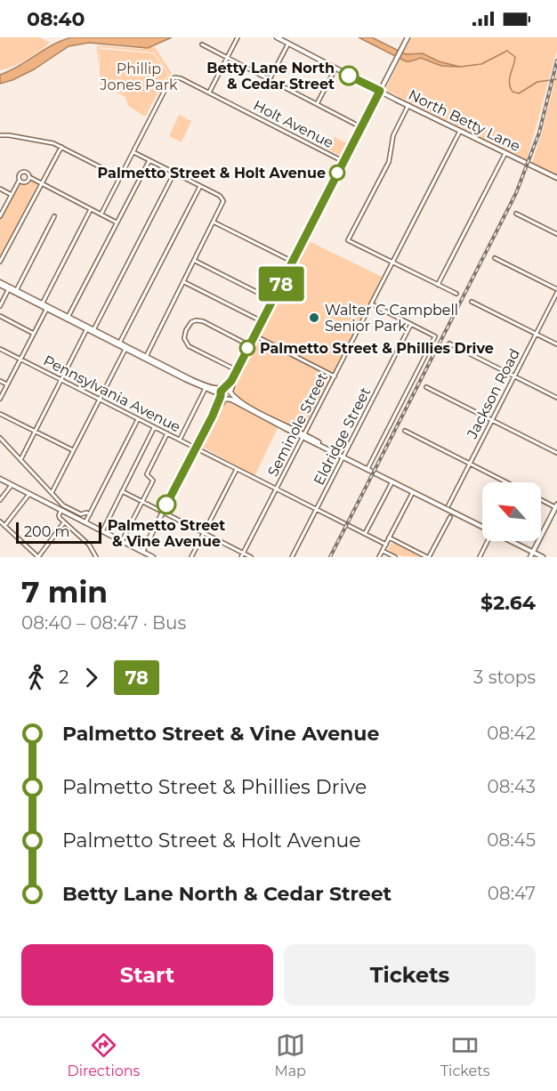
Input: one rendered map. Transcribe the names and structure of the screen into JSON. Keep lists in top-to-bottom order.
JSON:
{
  "streets": {
    "street": [
      "North Betty Lane",
      "Holt Avenue",
      "Pennsylvania Avenue",
      "Jackson Road",
      "Seminole Street",
      "Eldridge Street"
    ]
  },
  "crossings": [
    ["North Betty Lane", "Seminole Street"],
    ["Pennsylvania Avenue", "Seminole Street"],
    ["Pennsylvania Avenue", "Eldridge Street"]
  ],
  "parks": ["Phillip Jones Park"],
  "places": [
    "Betty Lane North & Cedar Street",
    "Palmetto Street & Holt Avenue",
    "Walter C Campbell Senior Park",
    "Palmetto Street & Phillies Drive",
    "Palmetto Street & Vine Avenue"
  ],
  "lines": ["bus line 78"],
  "scale_bar": "200 m",
  "north": "top left",
  "page": {
    "status": "08:40",
    "on_map": "78",
    "scale": "200 m",
    "heading": ["7 min", "08:40 – 08:47 · Bus", "$2.64"],
    "legs": ["2", "78", "3 stops"],
    "list": [
      {
        "name": "Palmetto Street & Vine Avenue",
        "value": "08:42"
      },
      {
        "name": "Palmetto Street & Phillies Drive",
        "value": "08:43"
      },
      {
        "name": "Palmetto Street & Holt Avenue",
        "value": "08:45"
      },
      {
        "name": "Betty Lane North & Cedar Street",
        "value": "08:47"
      }
    ],
    "buttons": ["Start", "Tickets"],
    "tabs": ["Directions", "Map", "Tickets"]
  }
}
